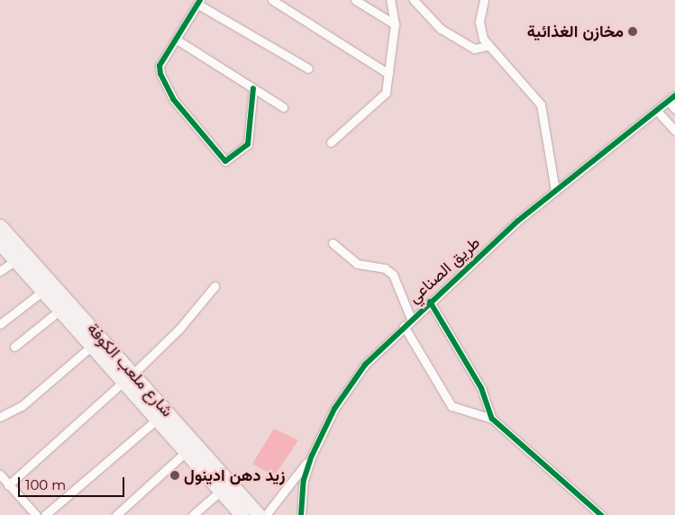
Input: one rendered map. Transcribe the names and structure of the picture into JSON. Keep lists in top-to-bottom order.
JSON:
{
  "streets": {
    "main road": ["شارع ملعب الكوفة"],
    "street": ["طريق الصناعي"]
  },
  "places": ["مخازن الغذائية", "زيد دهن ادينول"],
  "scale_bar": "100 m"
}
